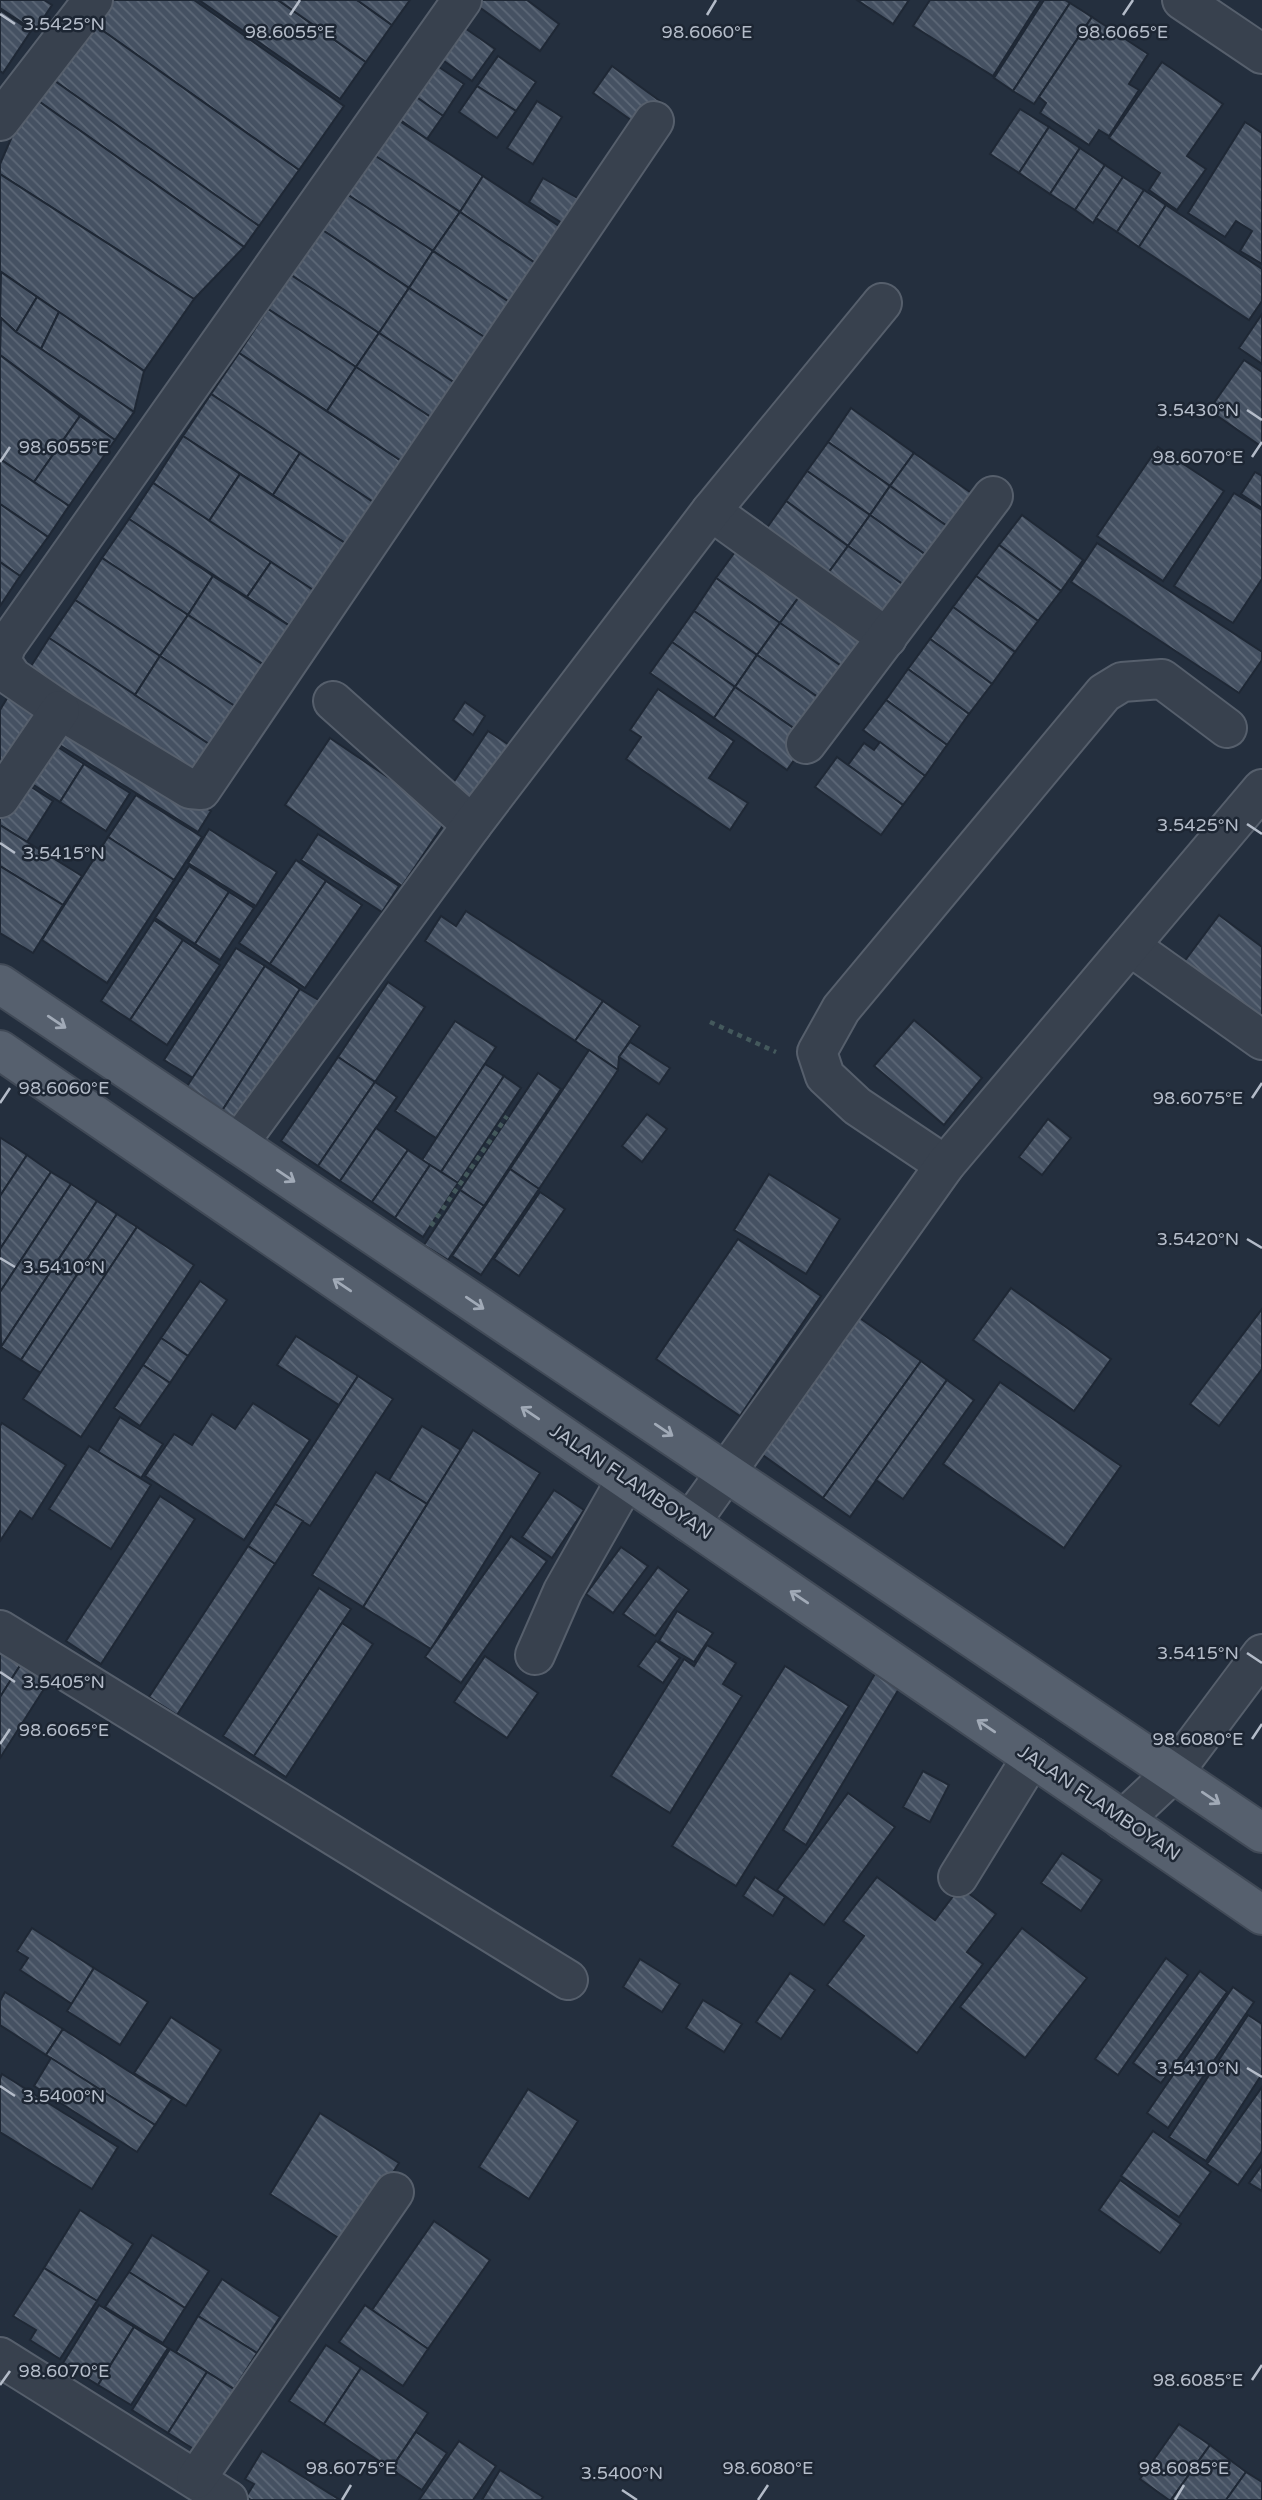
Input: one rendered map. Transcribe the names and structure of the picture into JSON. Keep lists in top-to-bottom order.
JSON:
{
  "streets": {
    "main road": ["JALAN FLAMBOYAN"]
  },
  "coordinates": [
    "3.5425°N",
    "98.6060°E",
    "98.6055°E",
    "98.6065°E",
    "3.5430°N",
    "98.6070°E",
    "3.5415°N",
    "98.6075°E",
    "3.5420°N",
    "3.5410°N",
    "3.5405°N",
    "98.6080°E",
    "3.5400°N",
    "98.6085°E"
  ]
}
